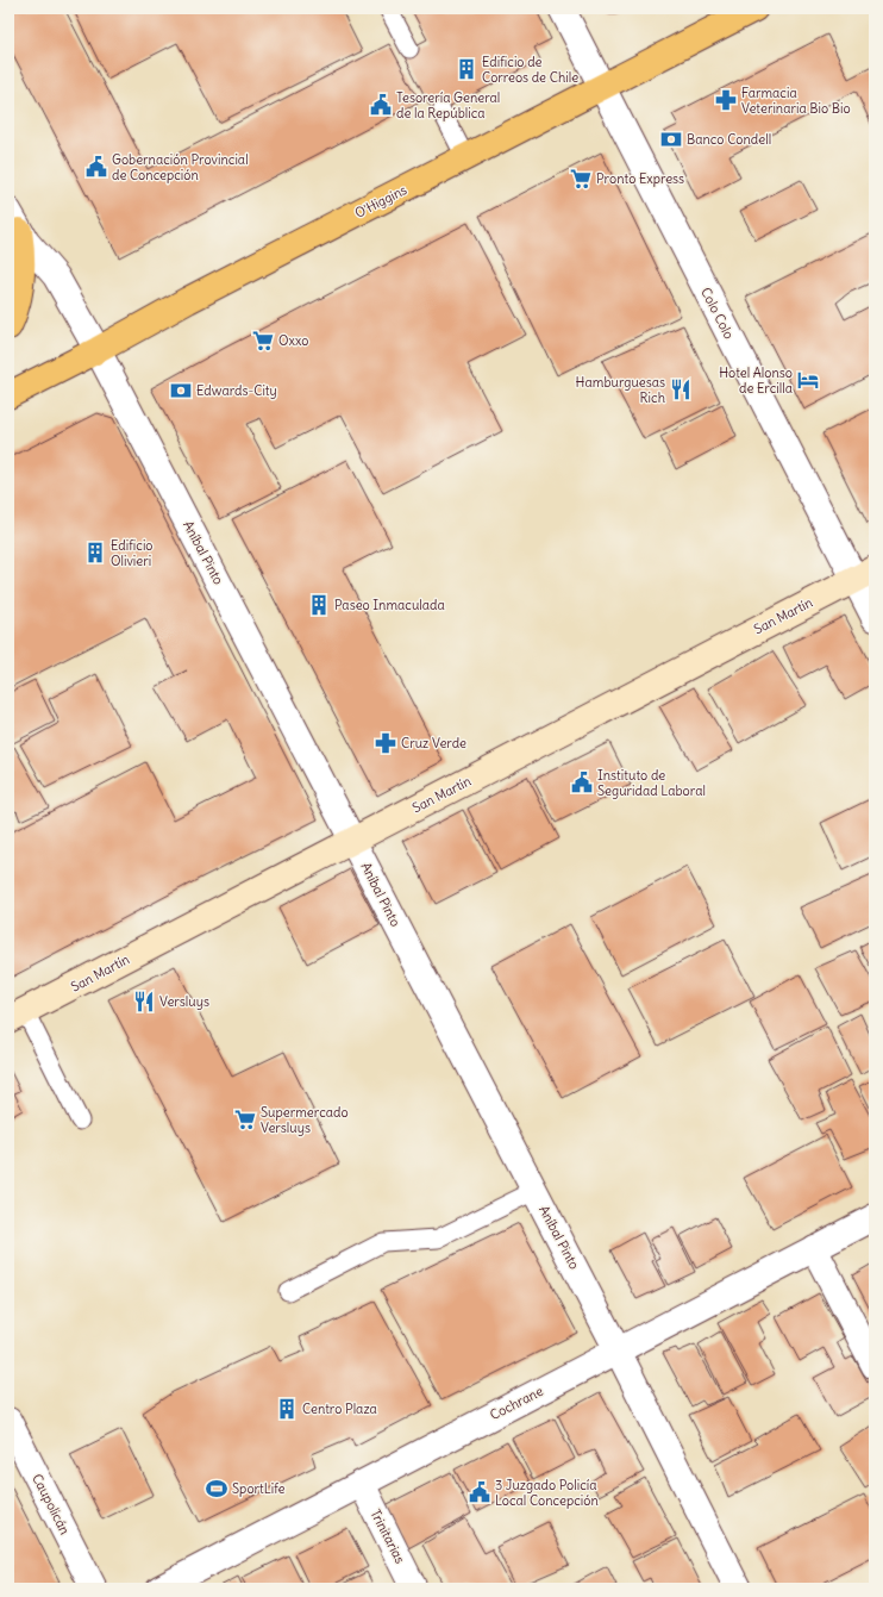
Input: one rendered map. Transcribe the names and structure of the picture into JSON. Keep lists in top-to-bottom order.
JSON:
{
  "streets": {
    "main road": ["O'Higgins", "San Martín"],
    "street": [
      "Colo Colo",
      "Aníbal Pinto",
      "Cochrane",
      "Caupolicán",
      "Trinitarias"
    ]
  },
  "crossings": [
    ["O'Higgins", "Colo Colo"],
    ["O'Higgins", "Aníbal Pinto"],
    ["Colo Colo", "San Martín"],
    ["Aníbal Pinto", "San Martín"],
    ["Aníbal Pinto", "Cochrane"],
    ["Cochrane", "Trinitarias"]
  ],
  "places": {
    "building": [
      "Edificio de Correos de Chile",
      "Edificio Olivieri",
      "Paseo Inmaculada",
      "Centro Plaza"
    ],
    "pharmacy": ["Farmacia Veterinaria Bio Bio", "Cruz Verde"],
    "public building": [
      "Tesorería General de la República",
      "Gobernación Provincial de Concepción",
      "Instituto de Seguridad Laboral",
      "3 Juzgado Policía Local Concepción"
    ],
    "bank": ["Banco Condell", "Edwards-City"],
    "supermarket": ["Pronto Express", "Oxxo", "Supermercado Versluys"],
    "hotel": ["Hotel Alonso de Ercilla"],
    "restaurant": ["Hamburguesas Rich", "Versluys"],
    "sports": ["SportLife"]
  }
}
